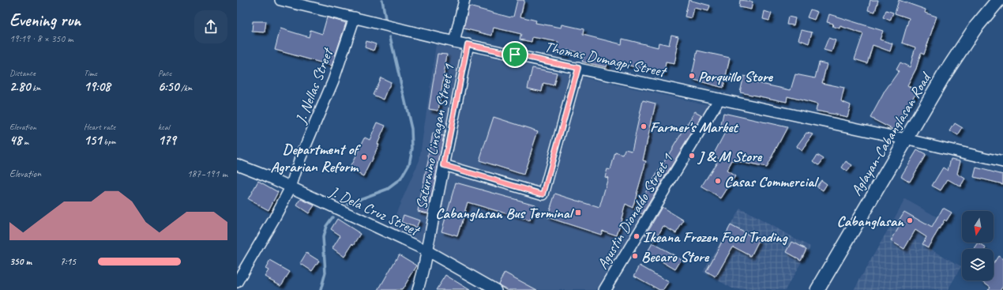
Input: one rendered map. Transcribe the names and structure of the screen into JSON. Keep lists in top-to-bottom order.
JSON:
{
  "streets": {
    "main road": ["Aglayan-Cabanglasan Road"],
    "street": [
      "Thomas Dumagpi Street",
      "J. Nellas Street",
      "Saturnino Linsagan Street 1",
      "J. Dela Cruz Street",
      "Agustin Dionaldo Street 1"
    ]
  },
  "crossings": [
    ["Thomas Dumagpi Street", "J. Nellas Street"],
    ["Thomas Dumagpi Street", "Aglayan-Cabanglasan Road"],
    ["Thomas Dumagpi Street", "Saturnino Linsagan Street 1"],
    ["Thomas Dumagpi Street", "Agustin Dionaldo Street 1"],
    ["J. Nellas Street", "J. Dela Cruz Street"],
    ["Saturnino Linsagan Street 1", "J. Dela Cruz Street"]
  ],
  "places": {
    "other": [
      "Porquillo Store",
      "Farmer's Market",
      "J & M Store",
      "Department of Agrarian Reform",
      "Casas Commercial",
      "Cabanglasan",
      "Ikeana Frozen Food Trading",
      "Becaro Store"
    ],
    "transit": ["Cabanglasan Bus Terminal"]
  },
  "north": "bottom",
  "page": {
    "heading": ["Evening run", "19:19 · 8 × 350 m"],
    "stats": [
      ["Distance", "2.80 km"],
      ["Time", "19:08"],
      ["Pace", "6:50 /km"],
      ["Elevation", "48 m"],
      ["Heart rate", "151 bpm"],
      ["kcal", "179"]
    ],
    "chart": ["Elevation", "187–191 m"],
    "list": [
      {
        "name": "350 m",
        "note": "7:15"
      }
    ]
  }
}
